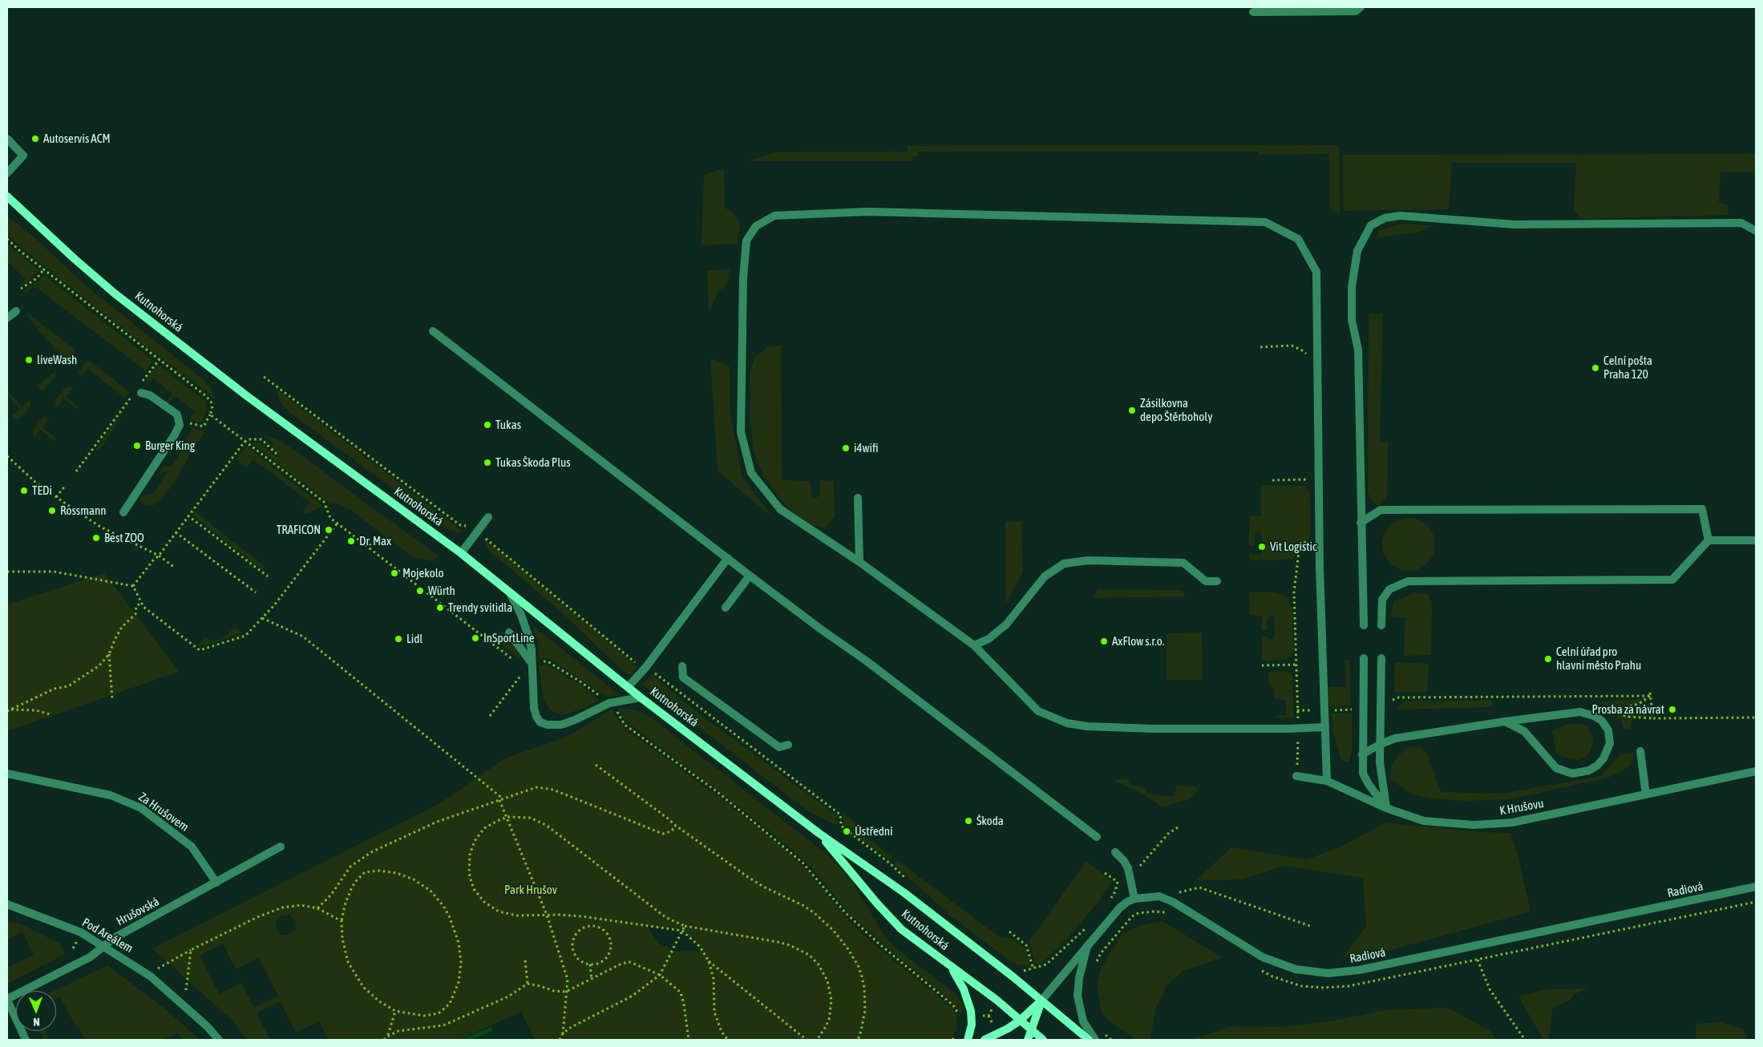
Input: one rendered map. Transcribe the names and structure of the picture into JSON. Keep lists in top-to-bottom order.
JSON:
{
  "streets": {
    "main road": ["Kutnohorská"],
    "street": [
      "K Hrušovu",
      "Za Hrušovem",
      "Radiová",
      "Hrušovská",
      "Pod Areálem"
    ]
  },
  "crossings": [
    ["Za Hrušovem", "Hrušovská"],
    ["Hrušovská", "Pod Areálem"]
  ],
  "parks": ["Park Hrušov"],
  "places": [
    "Autoservis ACM",
    "liveWash",
    "Celní pošta Praha 120",
    "Zásilkovna depo Štěrboholy",
    "Tukas",
    "Burger King",
    "i4wifi",
    "Tukas Škoda Plus",
    "TEDi",
    "Rossmann",
    "TRAFICON",
    "Best ZOO",
    "Dr. Max",
    "Vit Logistic",
    "Mojekolo",
    "Würth",
    "Trendy svítidla",
    "InSportLine",
    "Lidl",
    "AxFlow s.r.o.",
    "Celní úřad pro hlavní město Prahu",
    "Prosba za návrat",
    "Škoda",
    "Ústřední"
  ],
  "north": "bottom"
}
